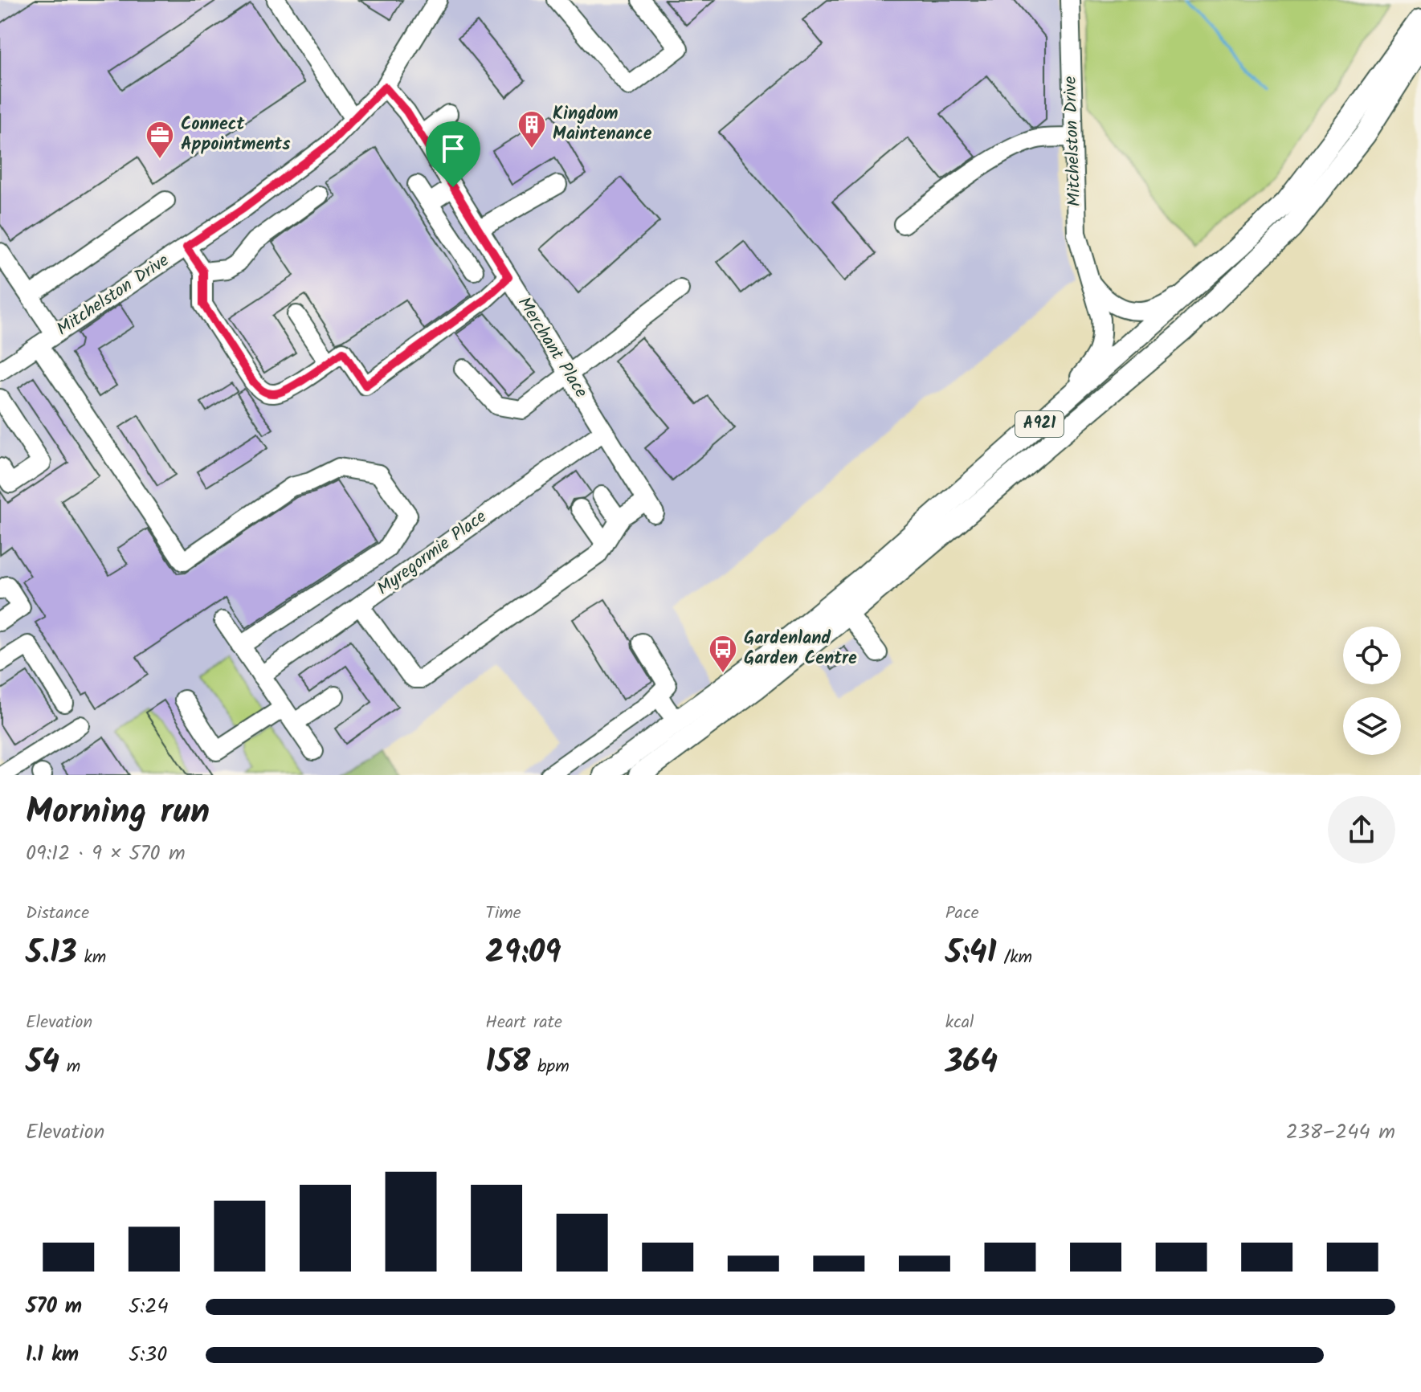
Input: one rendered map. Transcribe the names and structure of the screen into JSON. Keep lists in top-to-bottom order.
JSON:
{
  "streets": {
    "main road": ["A921"],
    "street": ["Mitchelston Drive", "Merchant Place", "Myregormie Place"]
  },
  "crossings": [
    ["Mitchelston Drive", "Merchant Place"],
    ["Mitchelston Drive", "A921"],
    ["Merchant Place", "Myregormie Place"]
  ],
  "places": {
    "building": ["Kingdom Maintenance"],
    "office": ["Connect Appointments"],
    "bus stop": ["Gardenland Garden Centre"]
  },
  "page": {
    "heading": ["Morning run", "09:12 · 9 × 570 m"],
    "stats": [
      ["Distance", "5.13 km"],
      ["Time", "29:09"],
      ["Pace", "5:41 /km"],
      ["Elevation", "54 m"],
      ["Heart rate", "158 bpm"],
      ["kcal", "364"]
    ],
    "chart": ["Elevation", "238–244 m"],
    "list": [
      {
        "name": "570 m",
        "note": "5:24"
      },
      {
        "name": "1.1 km",
        "note": "5:30"
      }
    ]
  }
}
